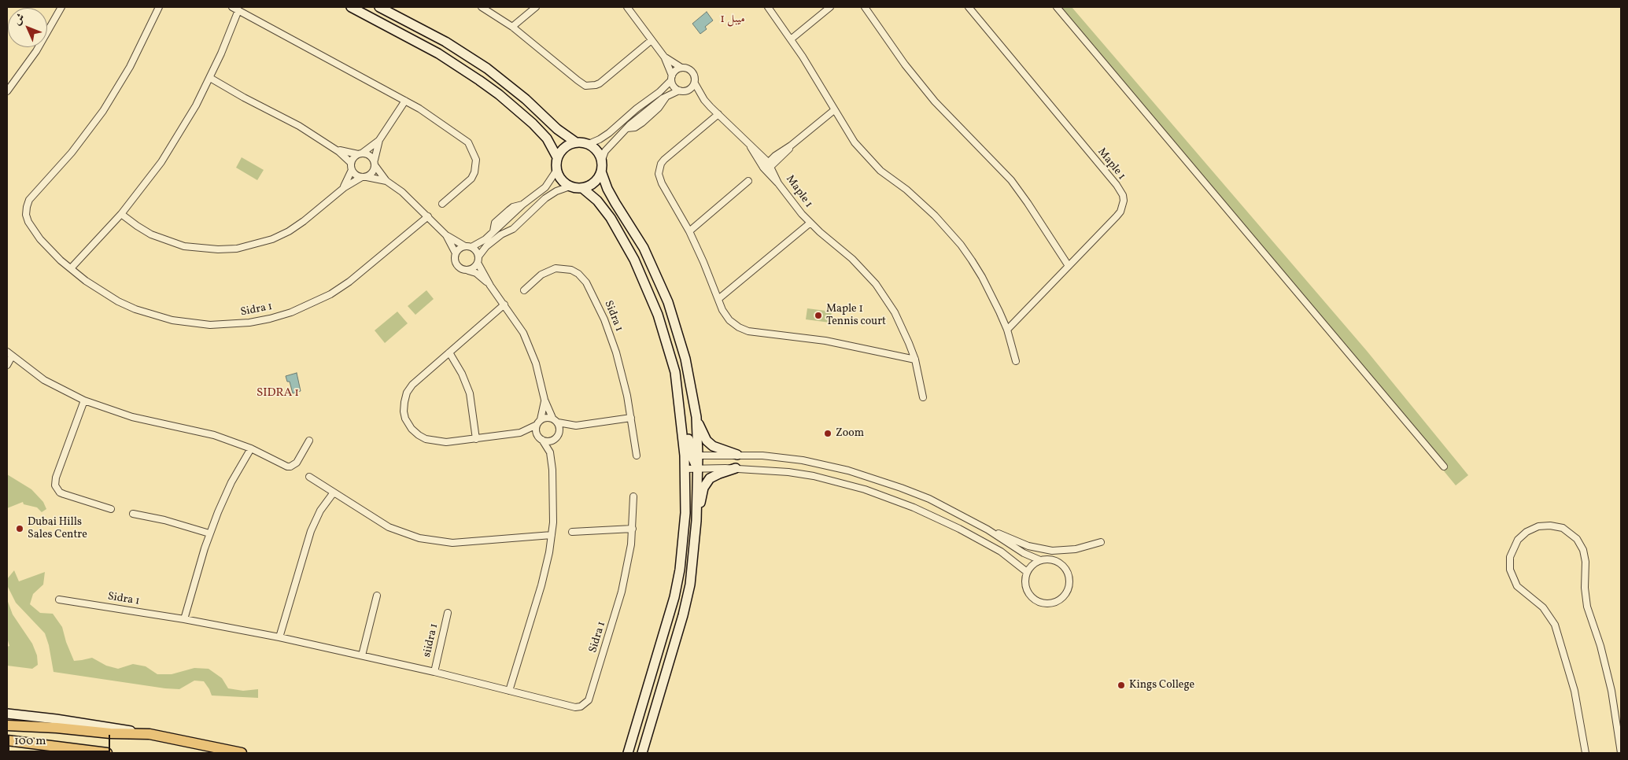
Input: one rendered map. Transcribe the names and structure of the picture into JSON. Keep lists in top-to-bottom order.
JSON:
{
  "streets": {
    "street": ["Maple 1", "Sidra 1", "siidra 1"]
  },
  "crossings": [
    ["Sidra 1", "siidra 1"]
  ],
  "districts": ["ميبل 1", "SIDRA 1"],
  "places": [
    "Maple 1 Tennis court",
    "Zoom",
    "Dubai Hills Sales Centre",
    "Kings College"
  ],
  "scale_bar": "100 m",
  "north": "top left"
}
